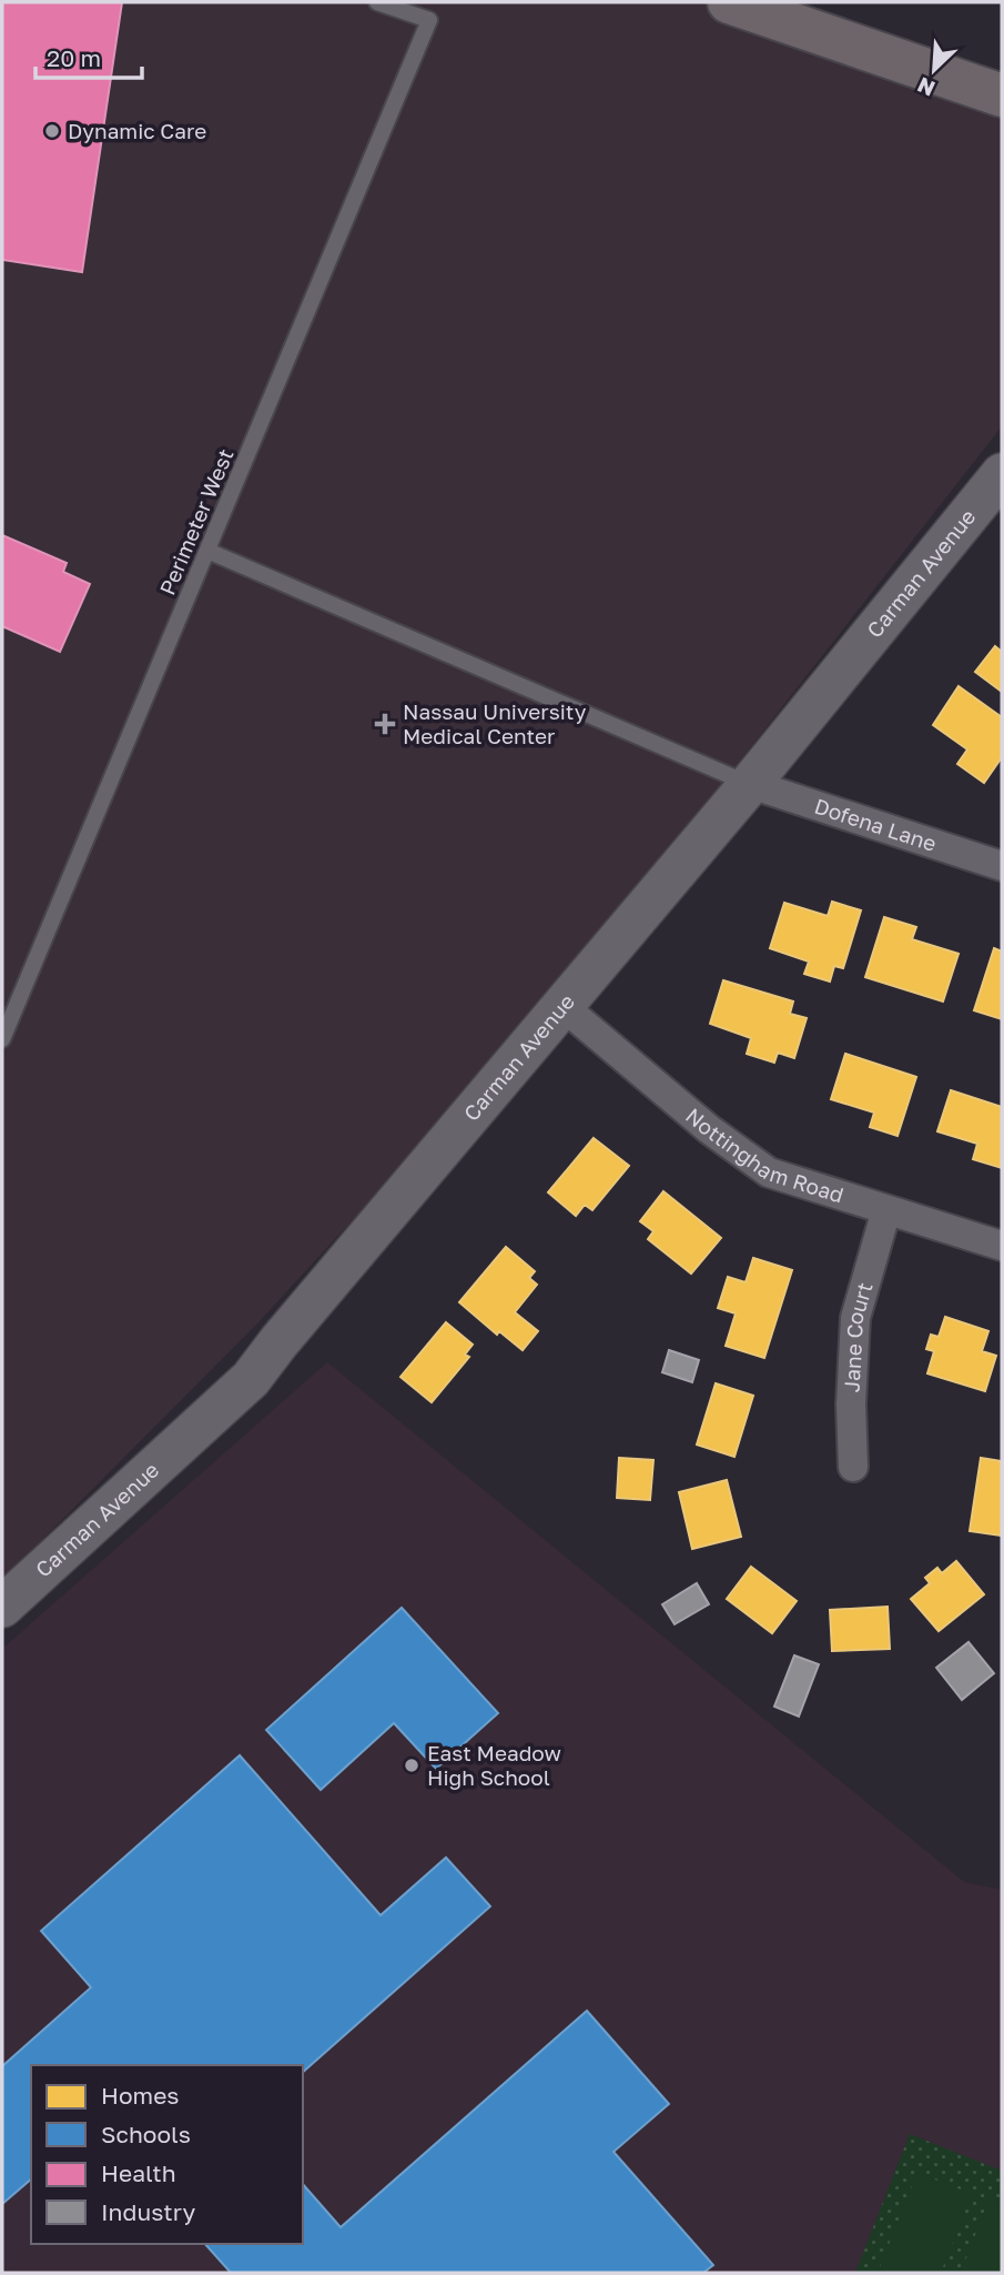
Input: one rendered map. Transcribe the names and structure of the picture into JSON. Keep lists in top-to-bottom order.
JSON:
{
  "streets": {
    "main road": ["Carman Avenue"],
    "street": ["Dofena Lane", "Nottingham Road", "Jane Court"],
    "lane": ["Perimeter West"]
  },
  "crossings": [
    ["Carman Avenue", "Dofena Lane"],
    ["Carman Avenue", "Nottingham Road"],
    ["Nottingham Road", "Jane Court"]
  ],
  "places": {
    "other": ["Dynamic Care", "East Meadow High School"],
    "health": ["Nassau University Medical Center"]
  },
  "legend": [
    "Homes",
    "Schools",
    "Health",
    "Industry"
  ],
  "scale_bar": "20 m",
  "north": "bottom left"
}
